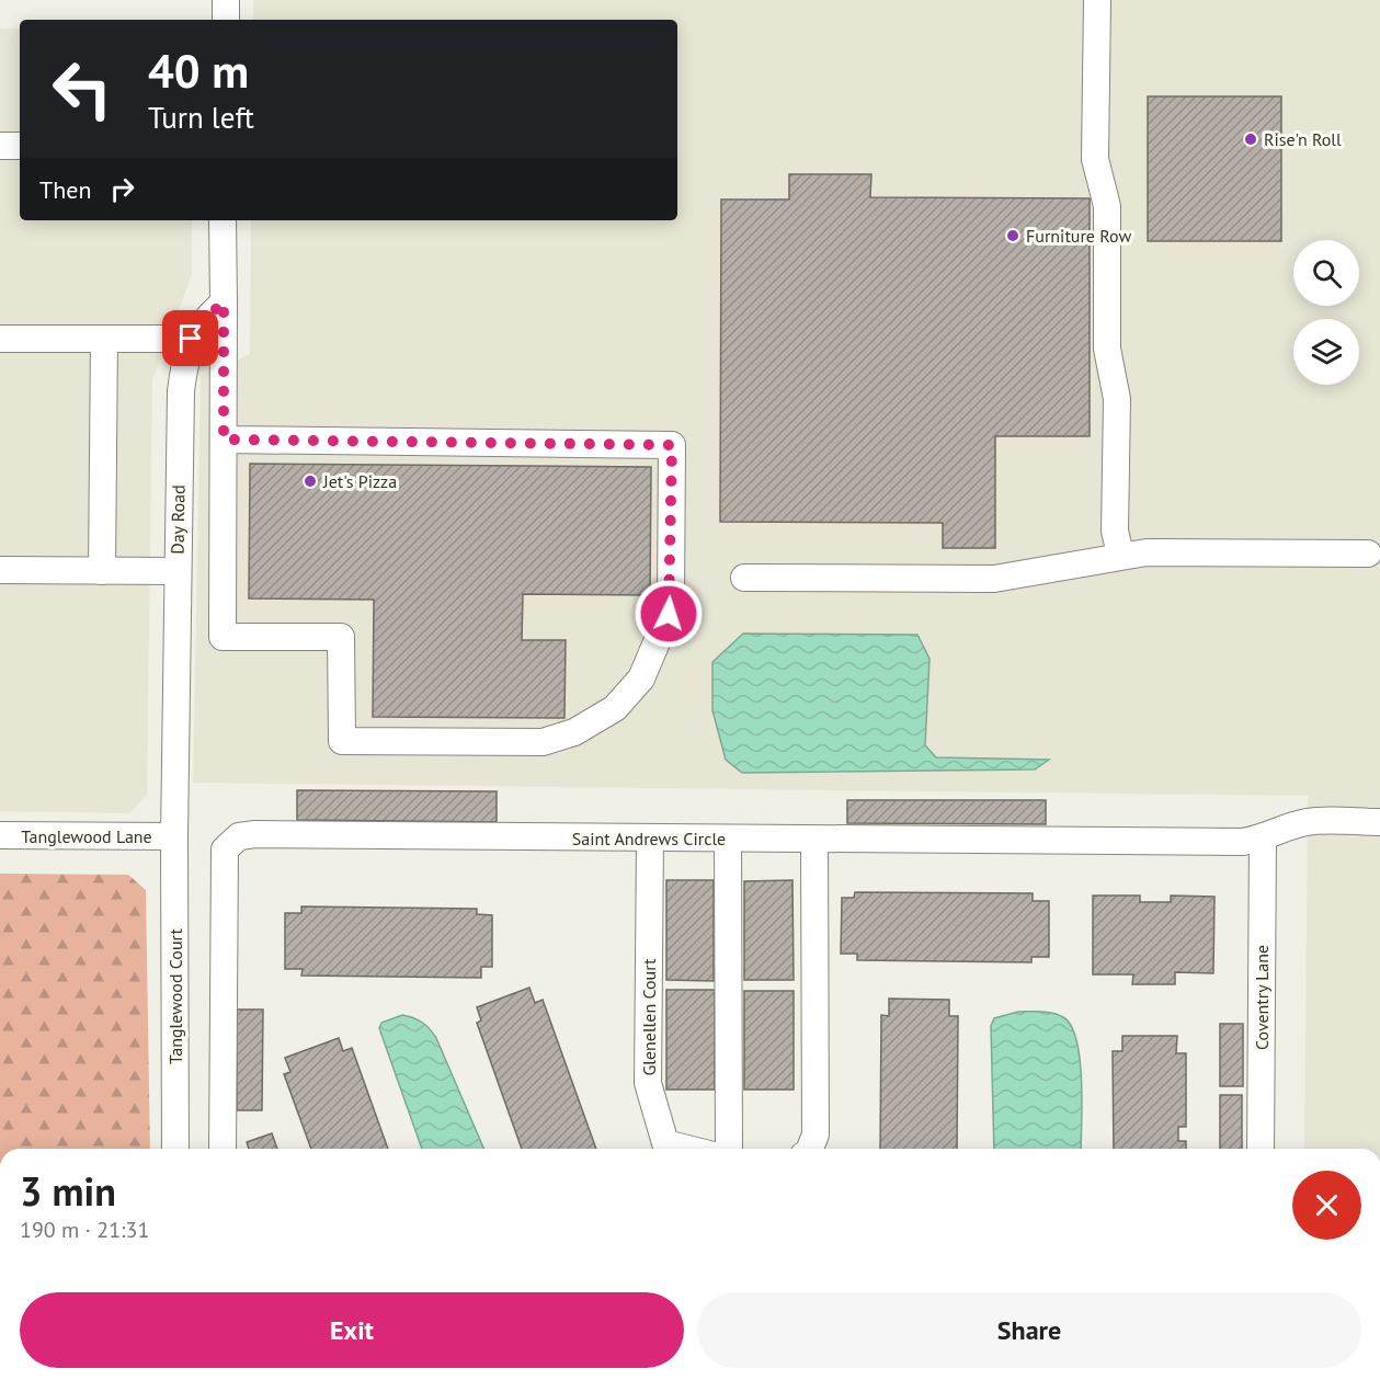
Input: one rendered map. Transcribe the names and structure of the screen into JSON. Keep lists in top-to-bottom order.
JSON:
{
  "streets": {
    "street": [
      "Day Road",
      "Tanglewood Lane",
      "Saint Andrews Circle",
      "Tanglewood Court",
      "Coventry Lane",
      "Glenellen Court"
    ]
  },
  "crossings": [
    ["Day Road", "Tanglewood Lane"],
    ["Day Road", "Tanglewood Court"],
    ["Tanglewood Lane", "Tanglewood Court"],
    ["Saint Andrews Circle", "Coventry Lane"],
    ["Saint Andrews Circle", "Glenellen Court"]
  ],
  "places": ["Rise'n Roll", "Furniture Row", "Jet's Pizza"],
  "page": {
    "turn": ["40 m", "Turn left"],
    "then": "Then",
    "heading": ["3 min", "190 m · 21:31"],
    "buttons": ["Exit", "Share"]
  }
}
